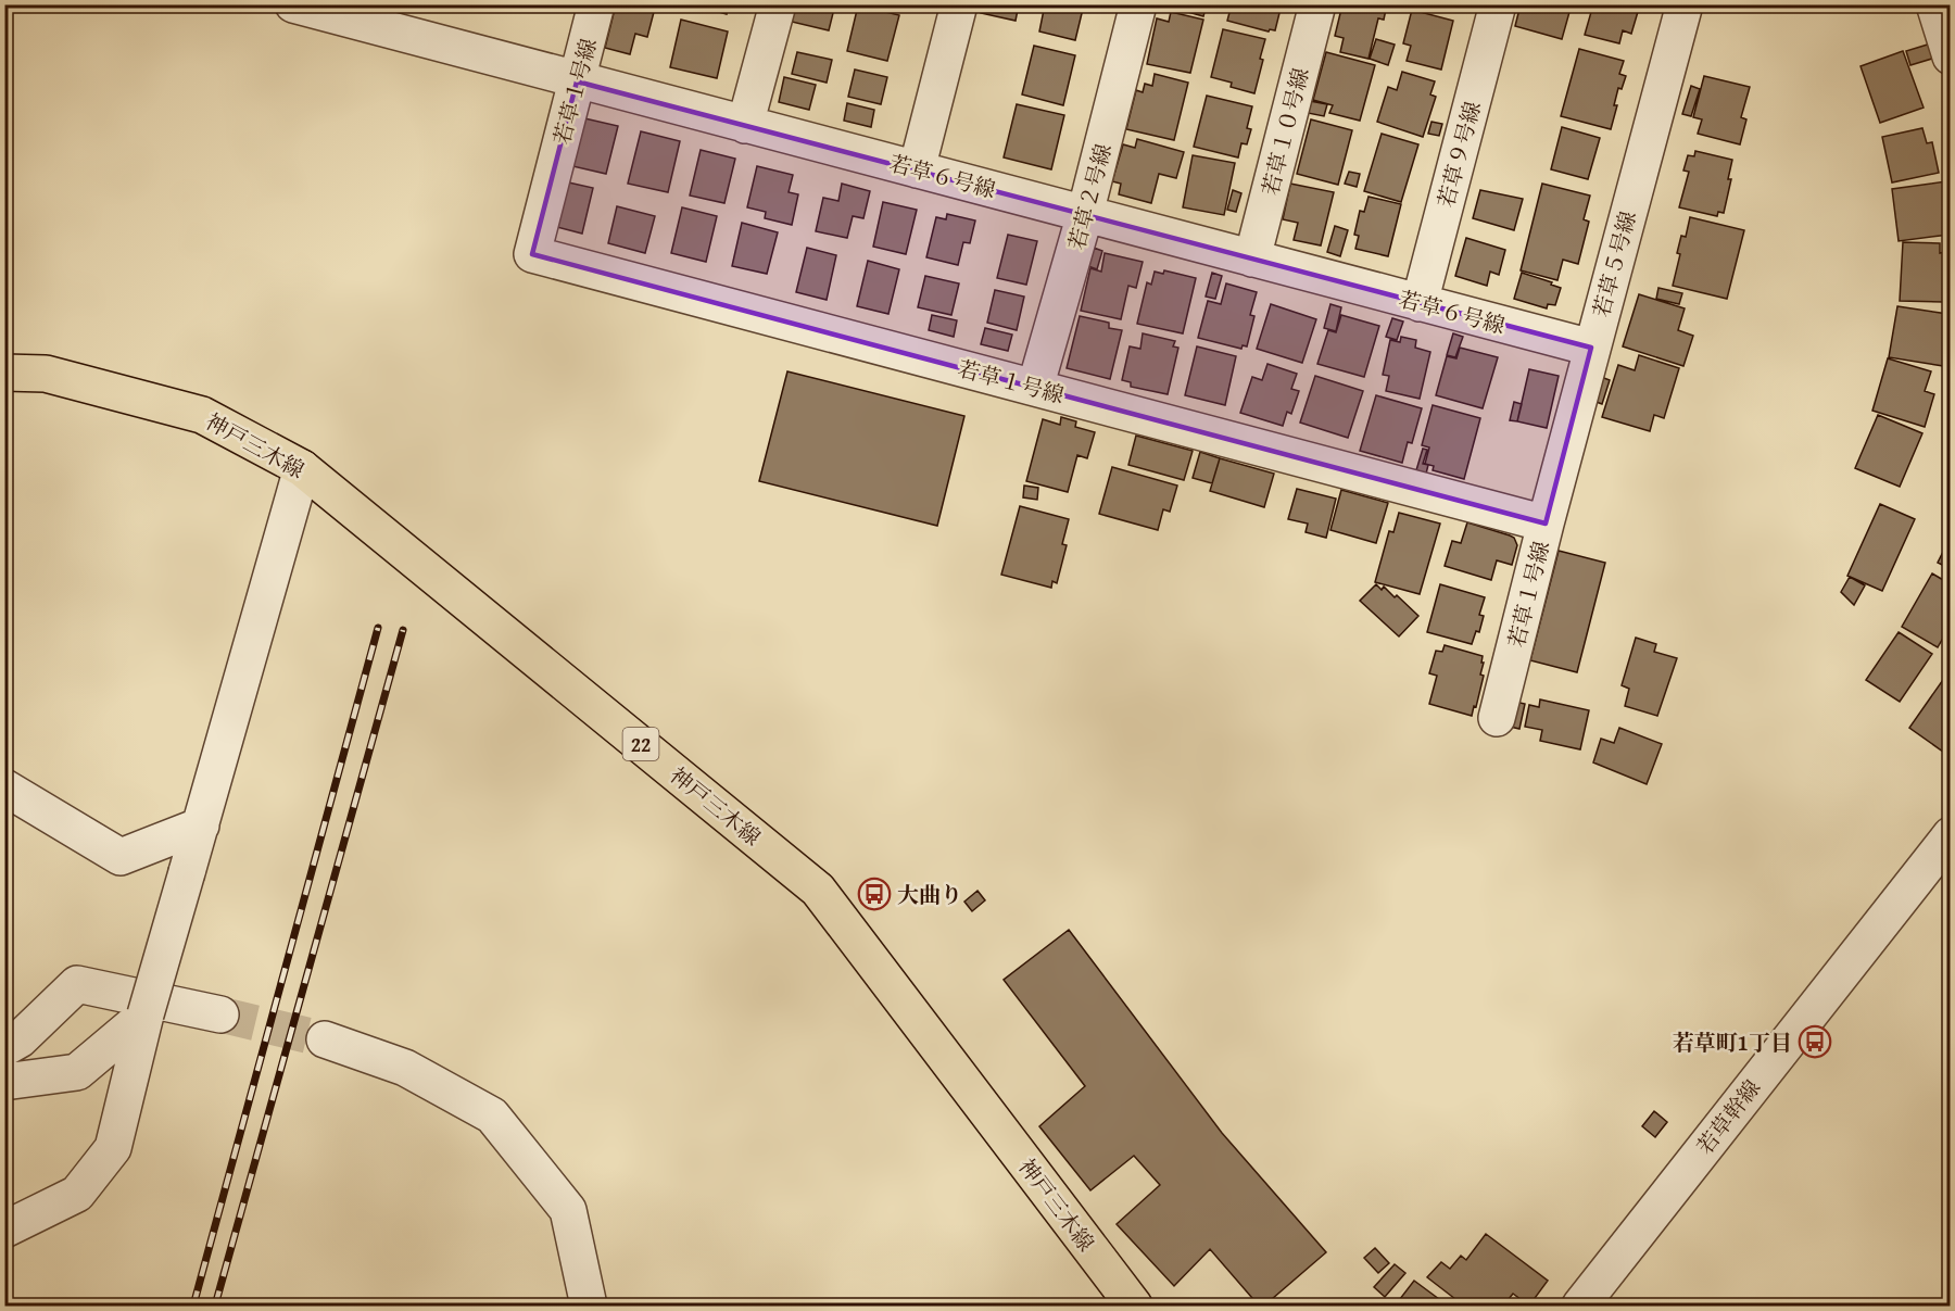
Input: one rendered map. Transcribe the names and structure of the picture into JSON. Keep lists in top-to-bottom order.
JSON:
{
  "streets": {
    "main road": ["神戸三木線", "22"],
    "street": [
      "若草１号線",
      "若草１０号線",
      "若草９号線",
      "若草６号線",
      "若草２号線",
      "若草５号線",
      "若草幹線"
    ]
  },
  "crossings": [
    ["若草１号線", "若草６号線"],
    ["若草１号線", "若草２号線"],
    ["若草１号線", "若草５号線"],
    ["若草１０号線", "若草６号線"],
    ["若草９号線", "若草６号線"],
    ["若草６号線", "若草２号線"],
    ["若草６号線", "若草５号線"]
  ],
  "places": {
    "bus stop": ["大曲り", "若草町1丁目"]
  }
}
